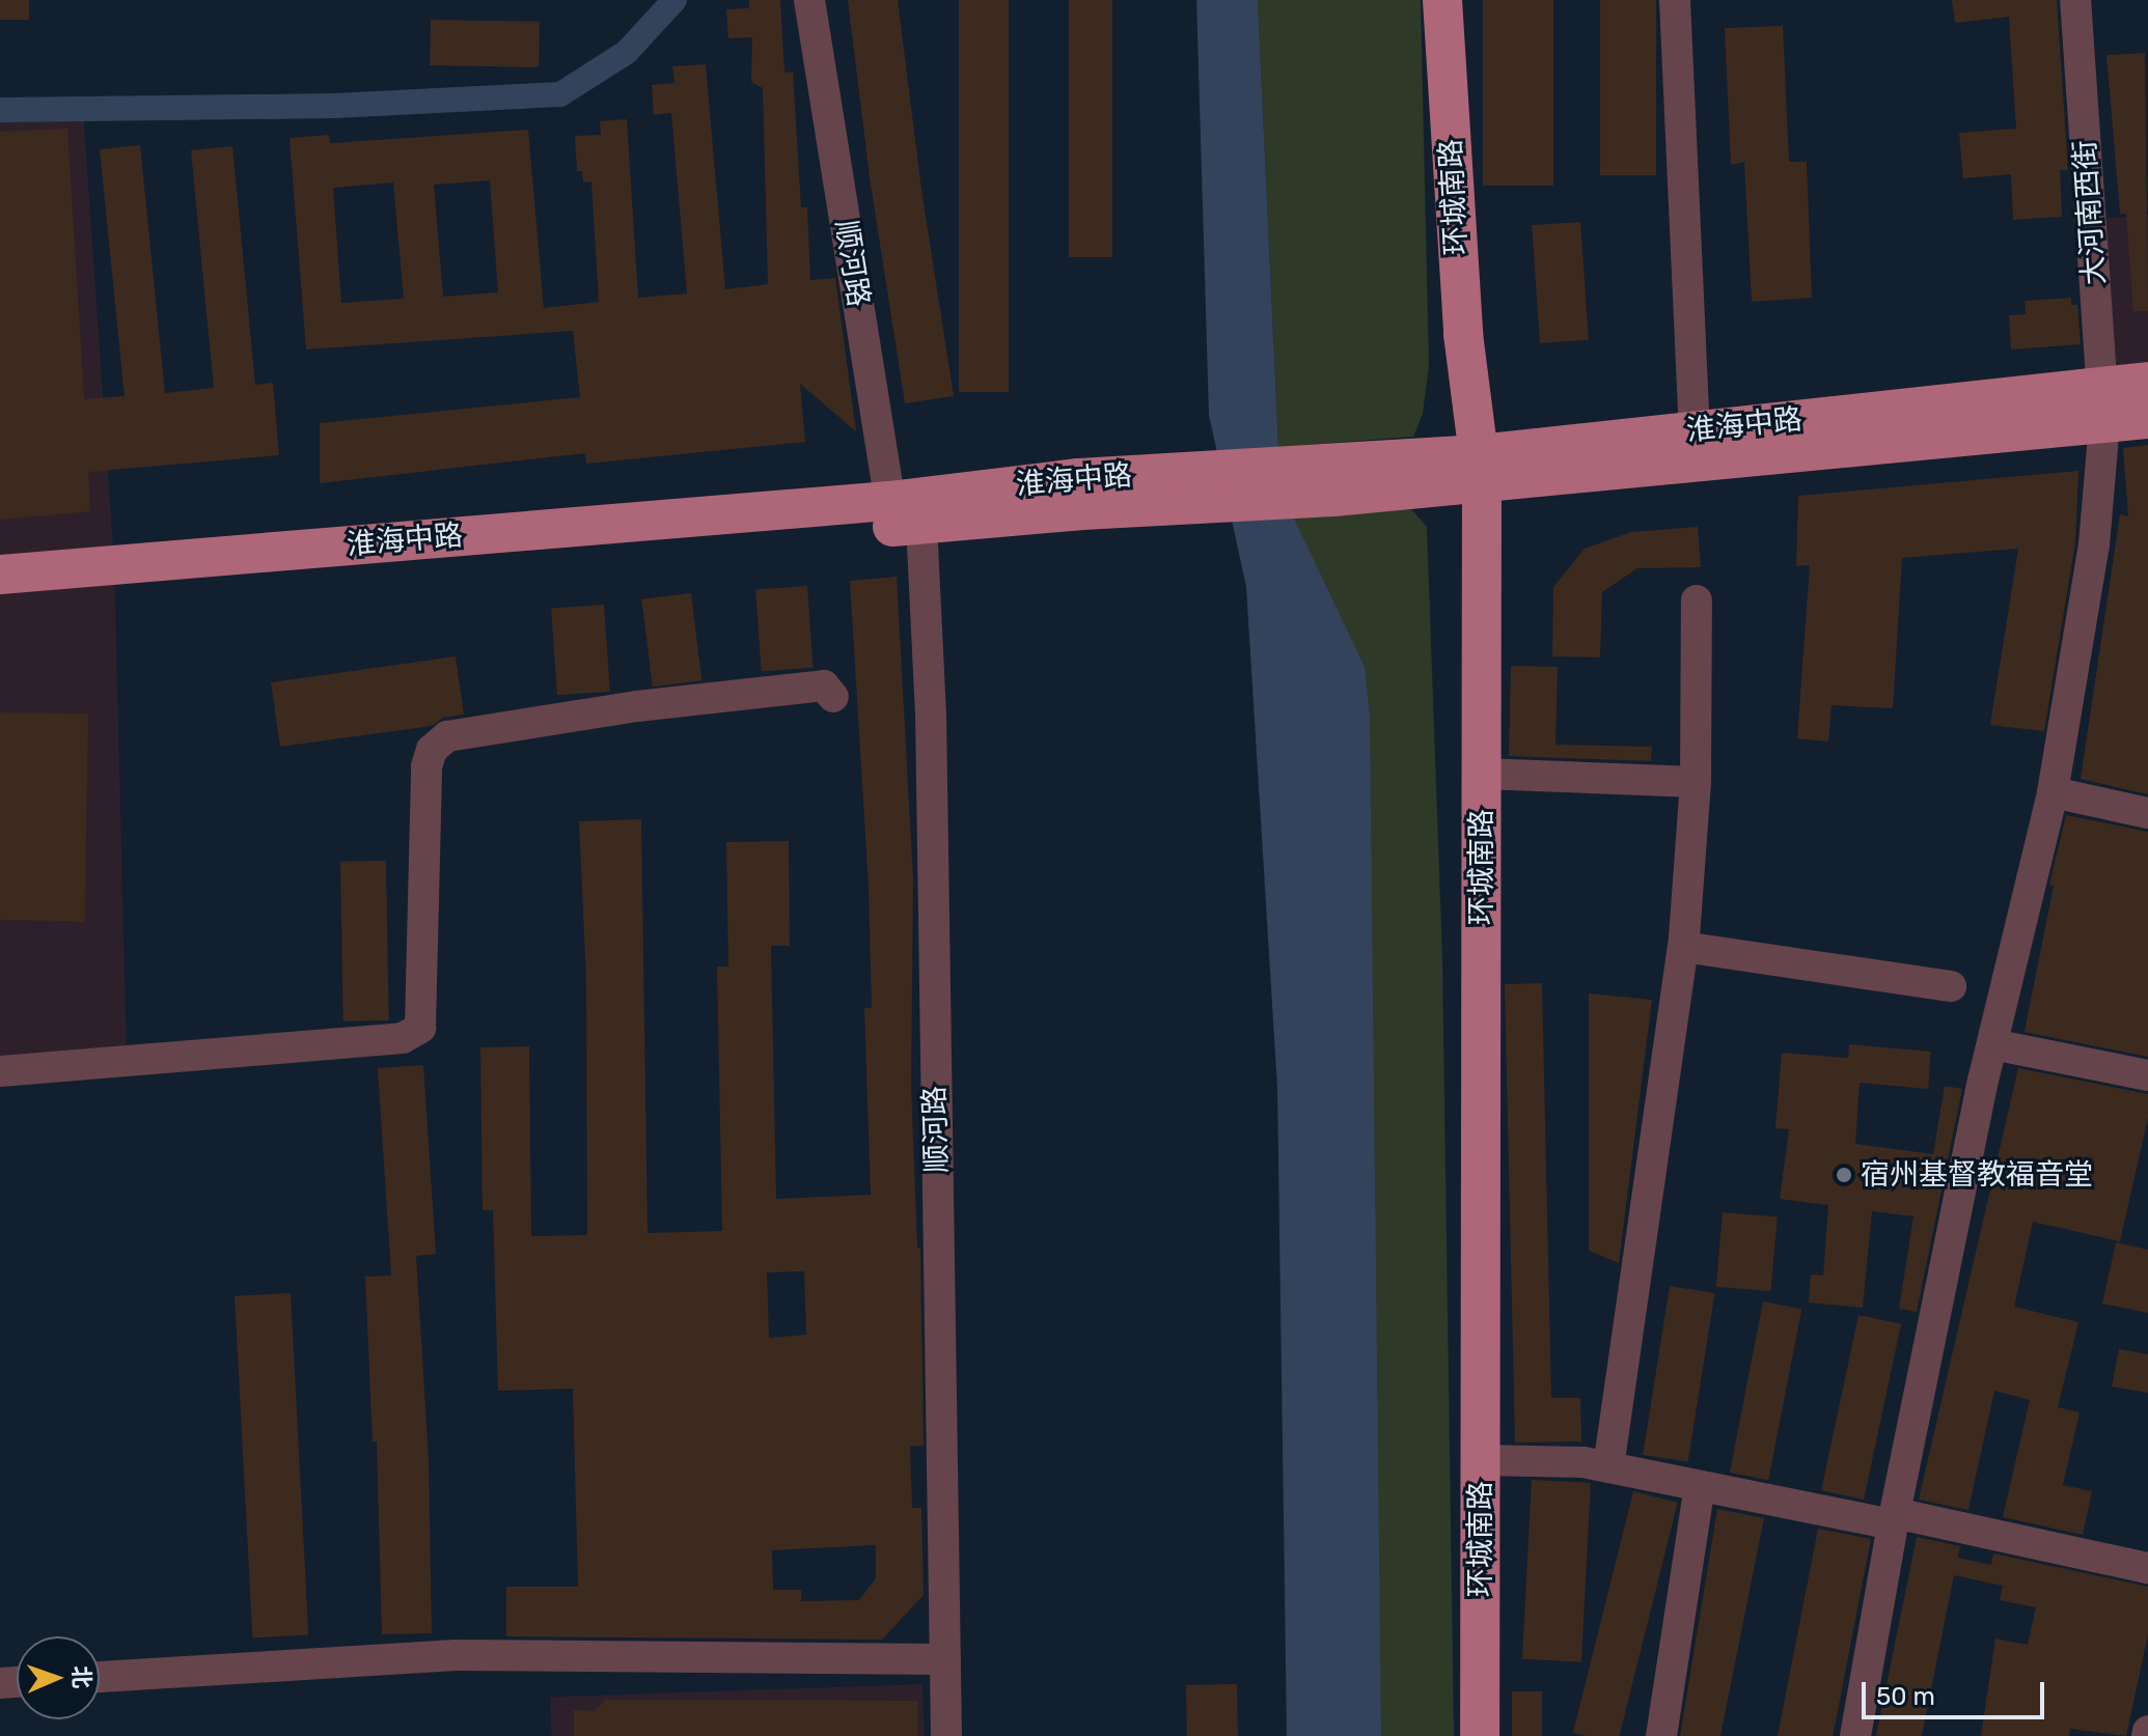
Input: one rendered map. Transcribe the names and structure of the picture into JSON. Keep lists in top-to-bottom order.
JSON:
{
  "streets": {
    "main road": ["环城南路", "淮海中路"],
    "street": ["大河南西街", "顺河路"]
  },
  "crossings": [
    ["环城南路", "淮海中路"],
    ["大河南西街", "淮海中路"],
    ["顺河路", "淮海中路"]
  ],
  "places": ["宿州基督教福音堂"],
  "scale_bar": "50 m",
  "north": "right"
}
